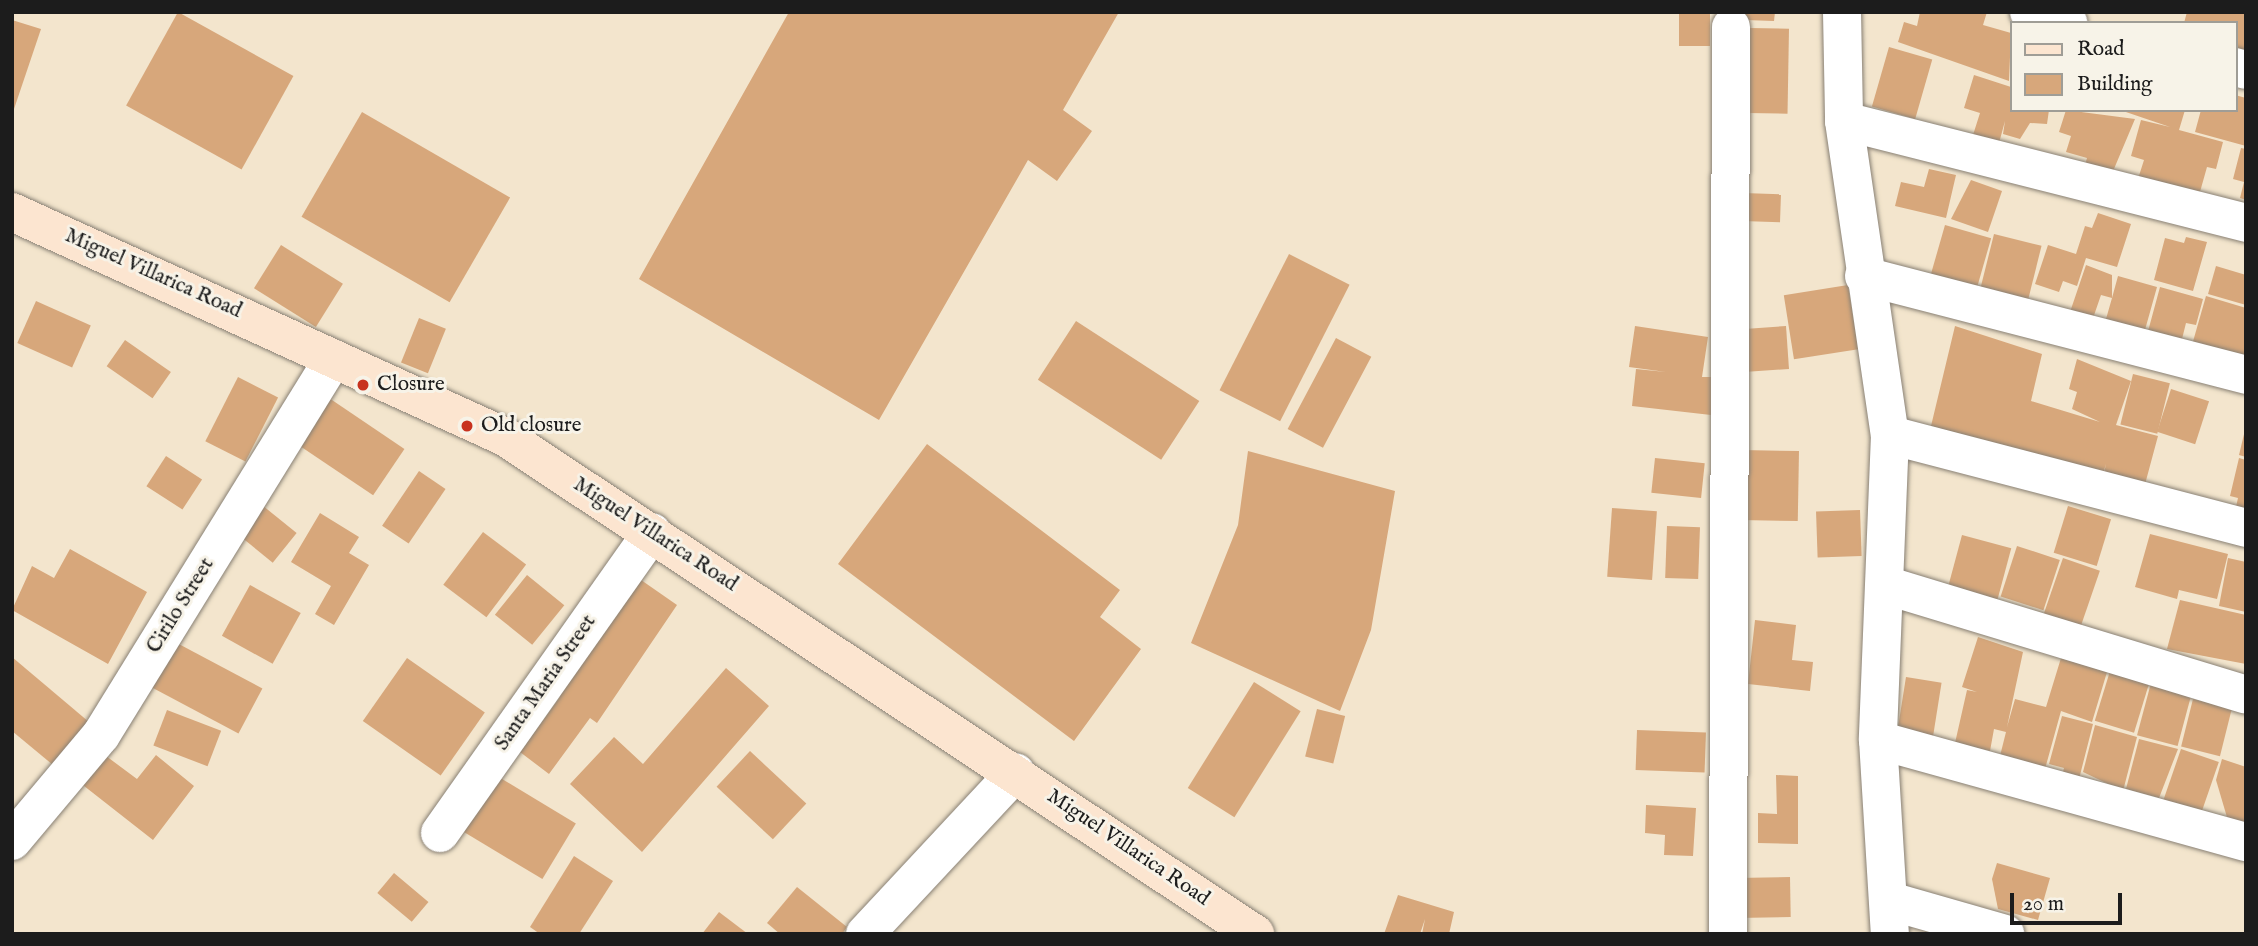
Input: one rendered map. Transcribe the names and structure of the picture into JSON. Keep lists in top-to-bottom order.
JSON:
{
  "streets": {
    "main road": ["Miguel Villarica Road"],
    "street": ["Cirilo Street", "Santa Maria Street"]
  },
  "crossings": [
    ["Miguel Villarica Road", "Cirilo Street"],
    ["Miguel Villarica Road", "Santa Maria Street"]
  ],
  "places": ["Closure", "Old closure"],
  "legend": ["Road", "Building"],
  "scale_bar": "20 m"
}
